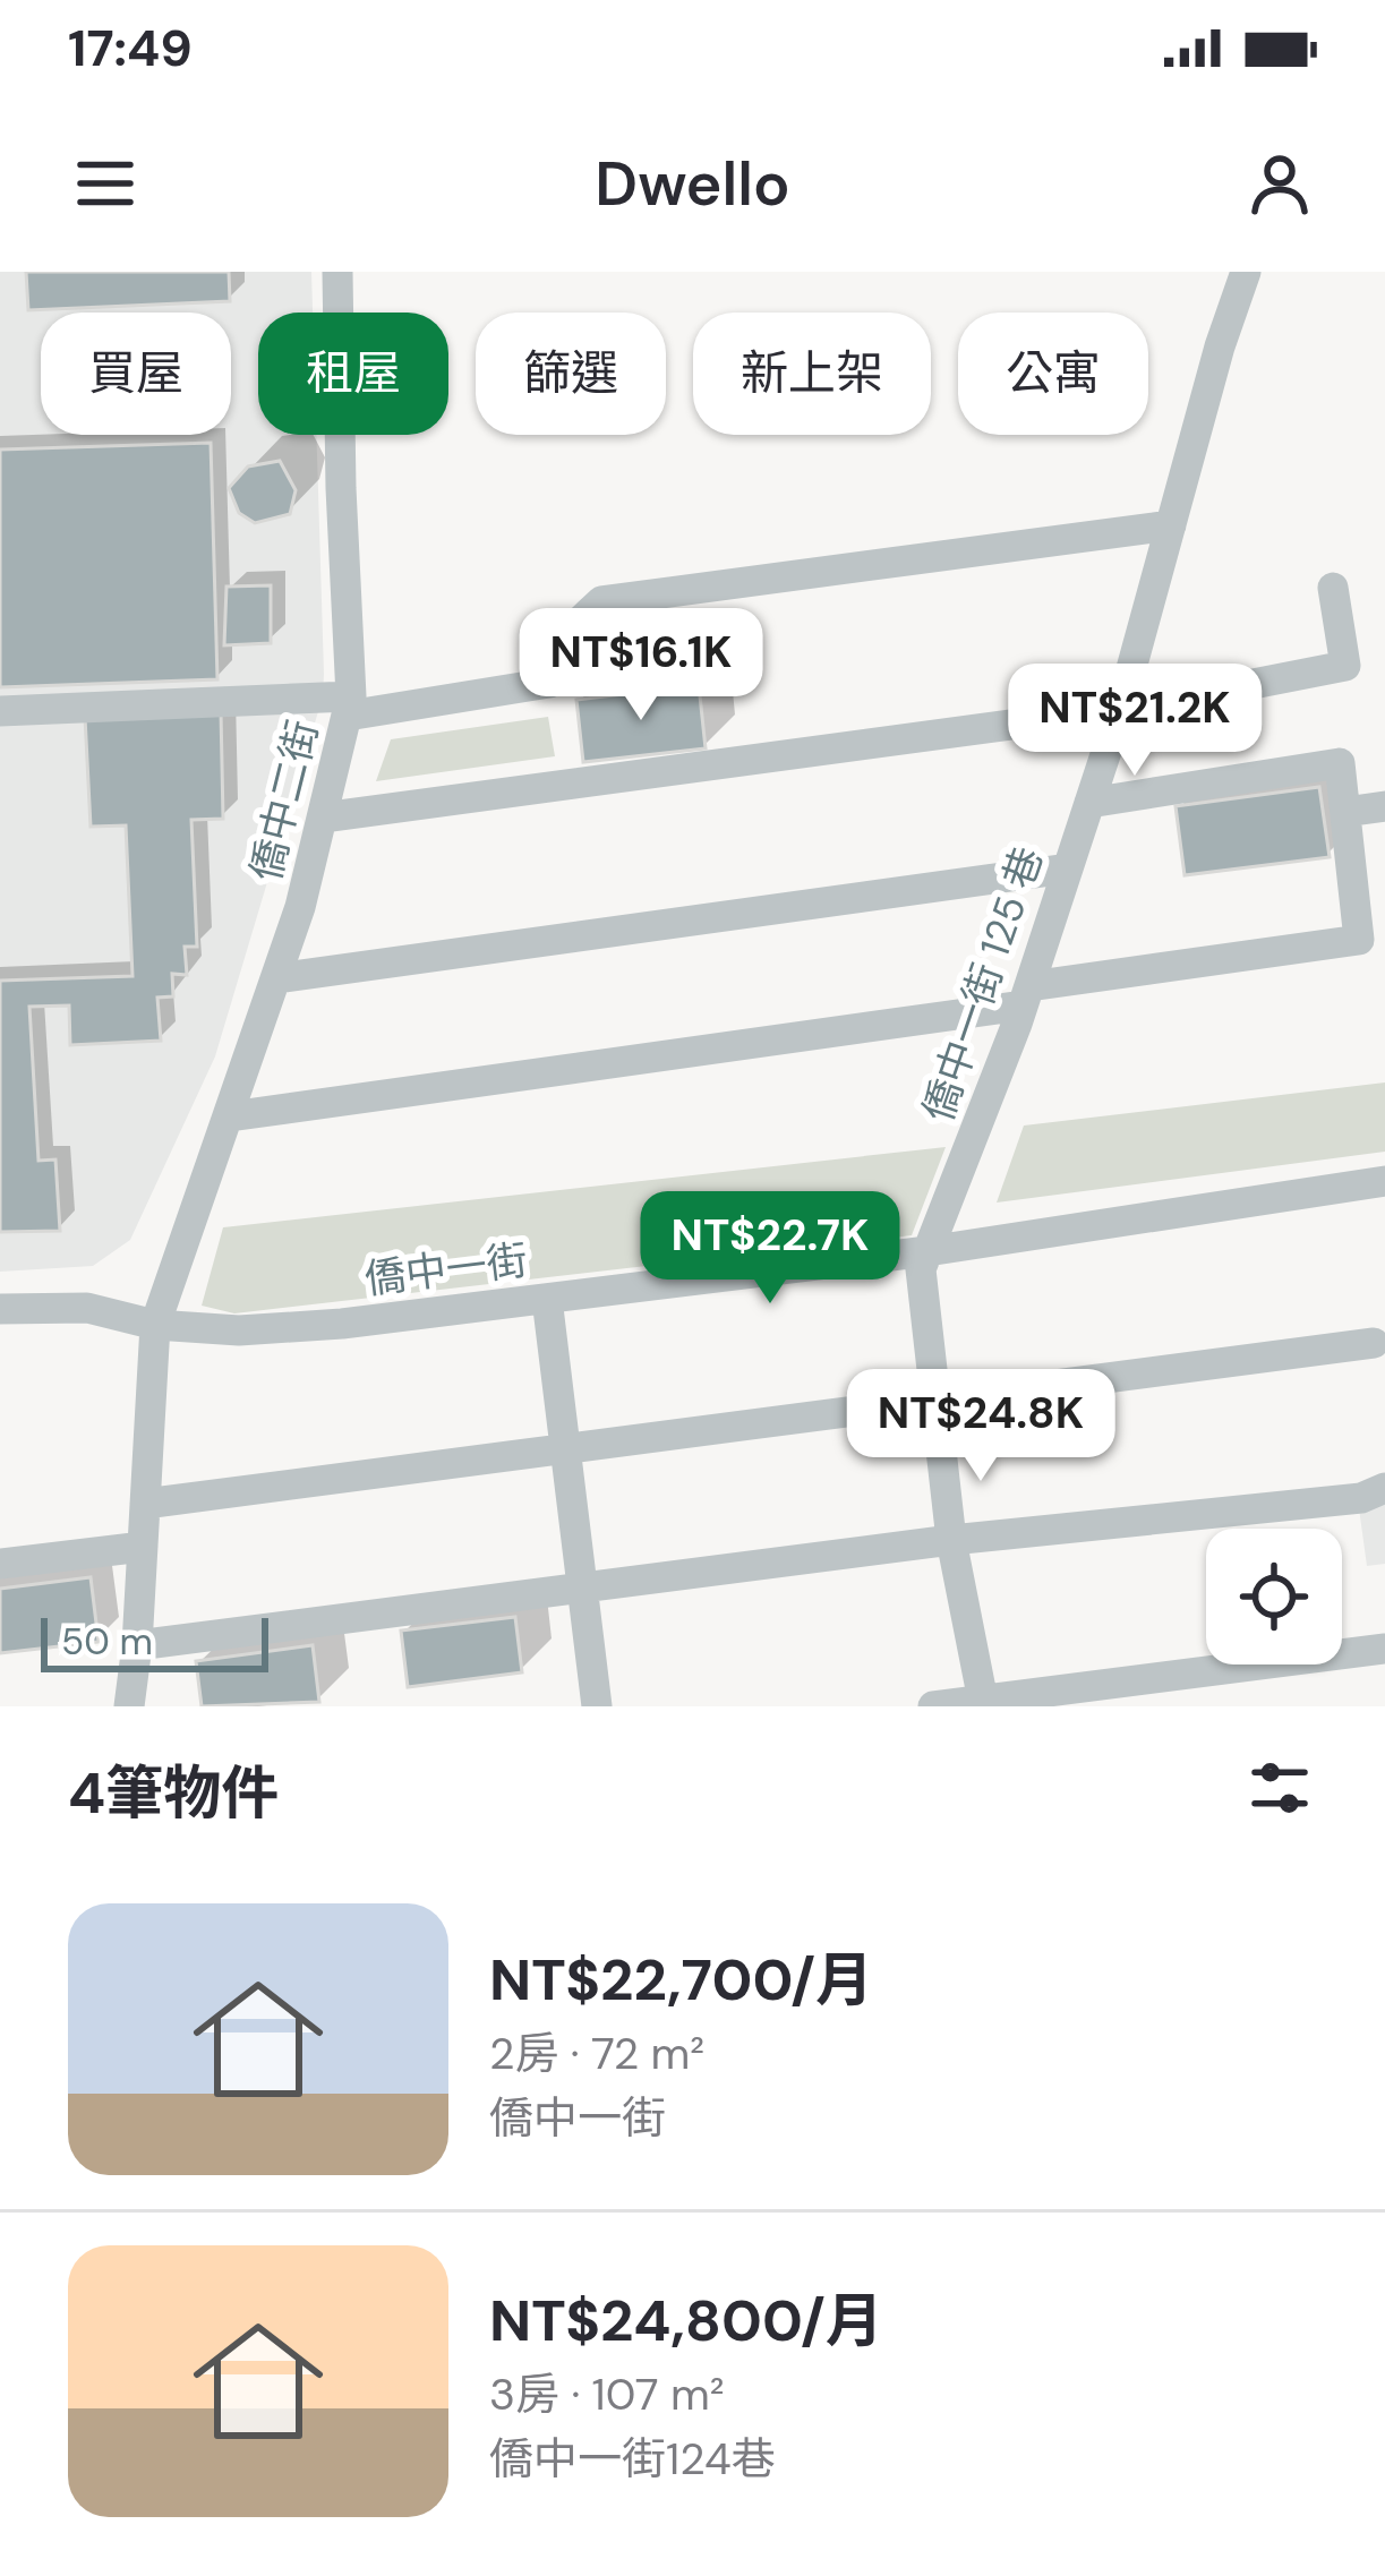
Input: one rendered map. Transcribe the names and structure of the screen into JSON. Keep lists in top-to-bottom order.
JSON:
{
  "streets": {
    "street": ["僑中二街", "僑中一街 125 巷", "僑中一街"]
  },
  "crossings": [
    ["僑中二街", "僑中一街"],
    ["僑中一街 125 巷", "僑中一街"]
  ],
  "scale_bar": "50 m",
  "page": {
    "status": "17:49",
    "header": "Dwello",
    "chip": [
      "買屋",
      "租屋",
      "篩選",
      "新上架",
      "公寓"
    ],
    "price": [
      "NT$16.1K",
      "NT$21.2K",
      "NT$22.7K",
      "NT$24.8K"
    ],
    "scale": "50 m",
    "heading": "4筆物件",
    "list": [
      {
        "name": "NT$22,700/月",
        "note": "2房 · 72 m² · 僑中一街"
      },
      {
        "name": "NT$24,800/月",
        "note": "3房 · 107 m² · 僑中一街124巷"
      }
    ]
  }
}
